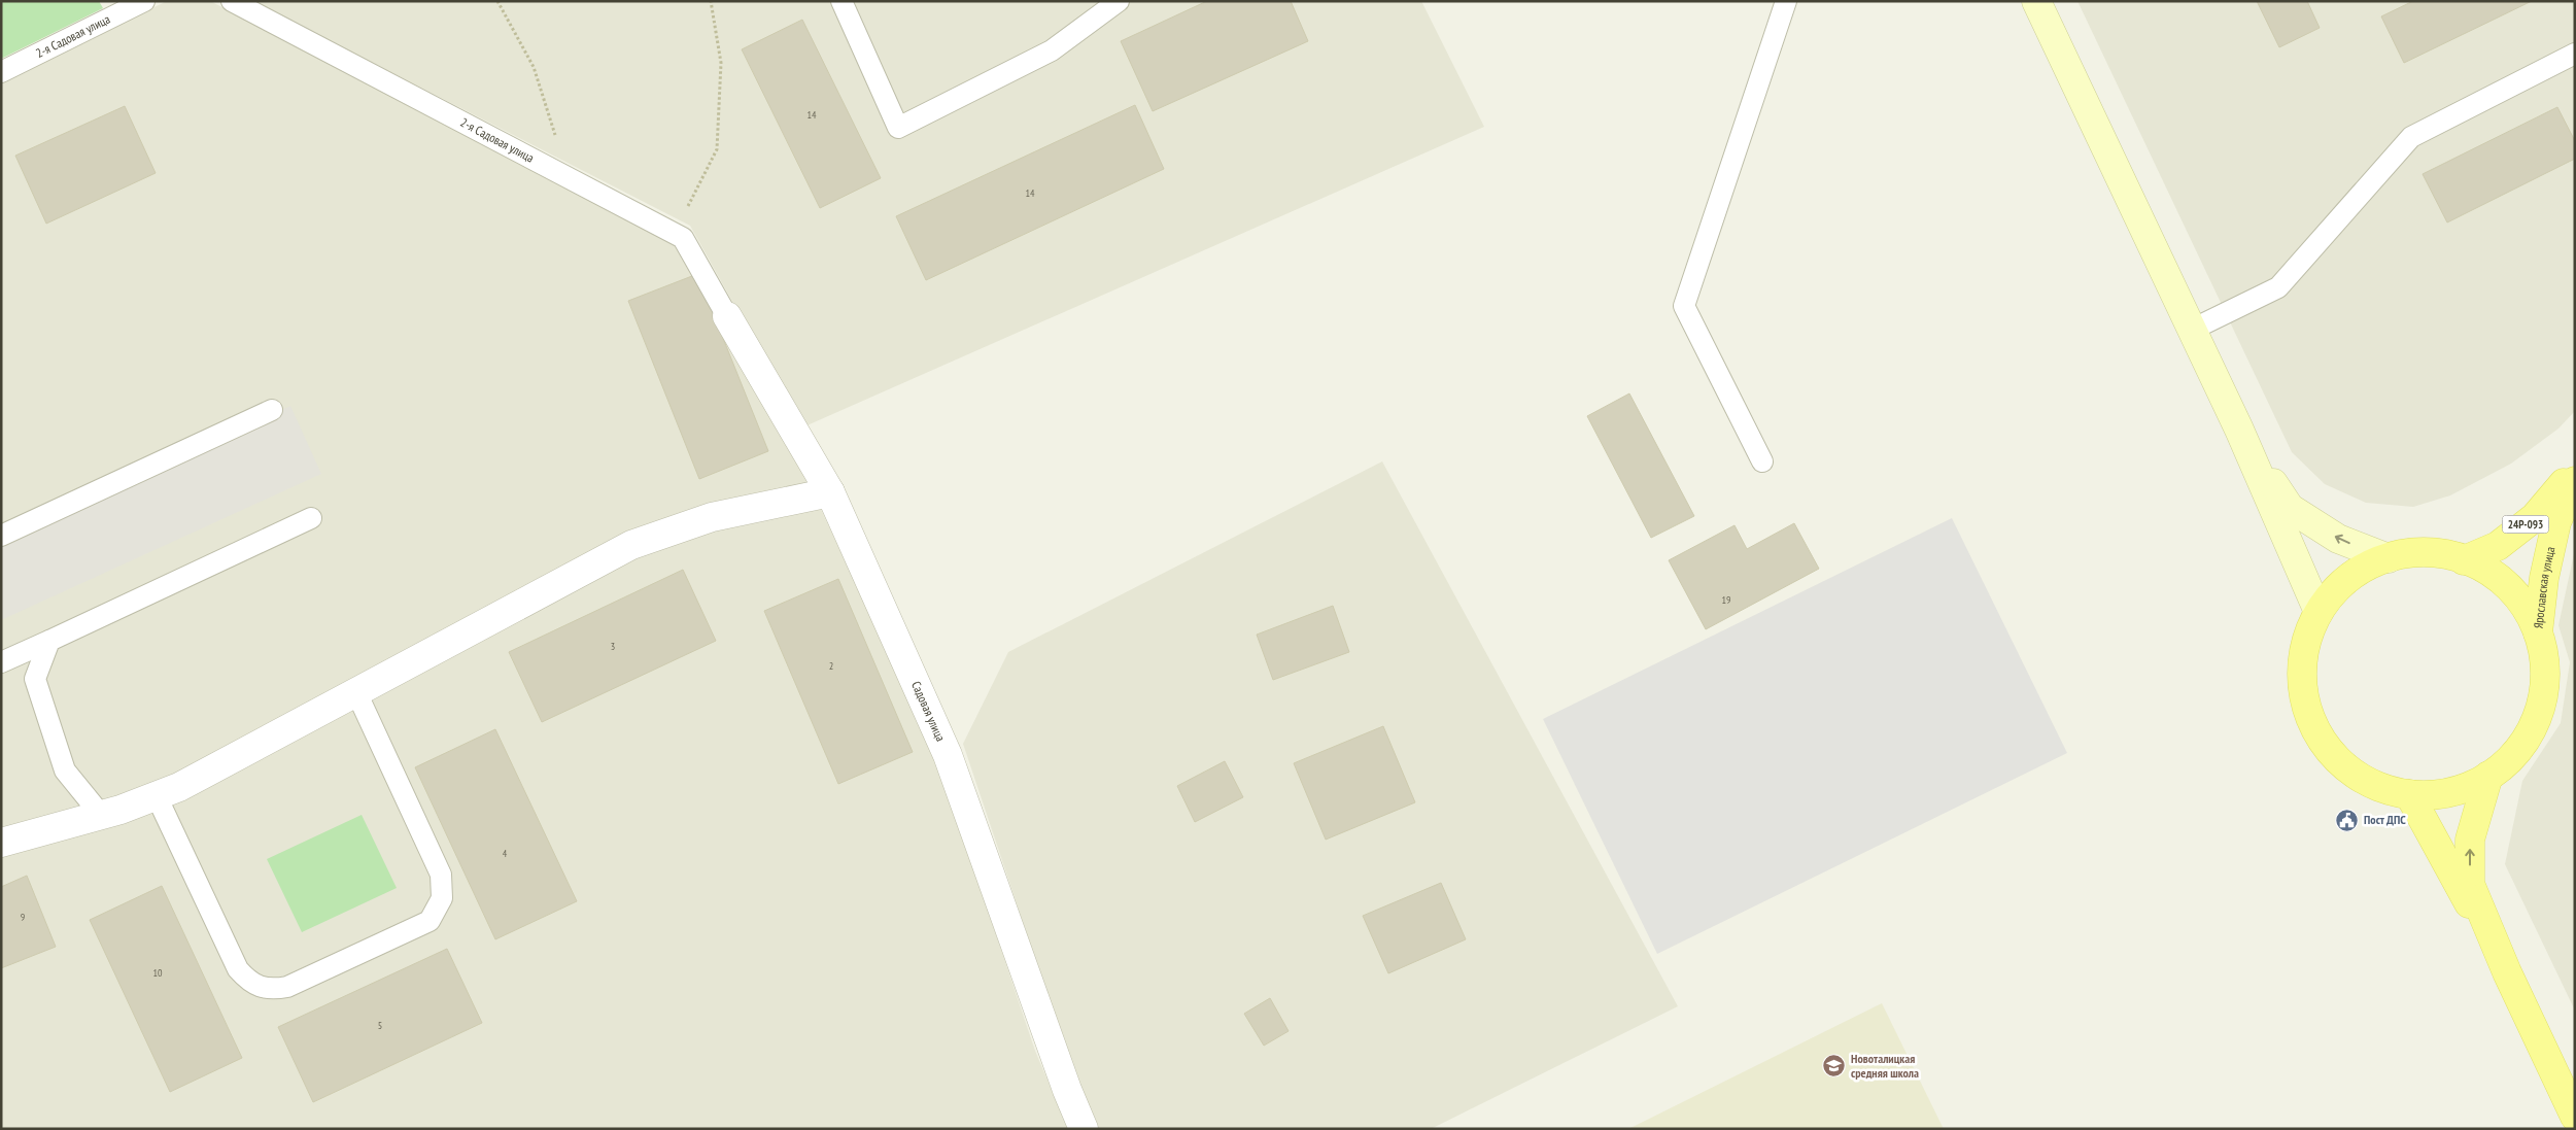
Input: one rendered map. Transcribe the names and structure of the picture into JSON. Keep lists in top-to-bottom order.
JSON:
{
  "streets": {
    "main road": ["24Р-093", "Ярославская улица"],
    "street": ["Садовая улица"],
    "lane": ["2-я Садовая улица"]
  },
  "crossings": [
    ["2-я Садовая улица", "Садовая улица"]
  ],
  "places": {
    "public building": ["Пост ДПС"],
    "school or university": ["Новоталицкая средняя школа"]
  },
  "house_numbers": [
    "14",
    "14",
    "19",
    "3",
    "2",
    "4",
    "9",
    "10",
    "5"
  ]
}
